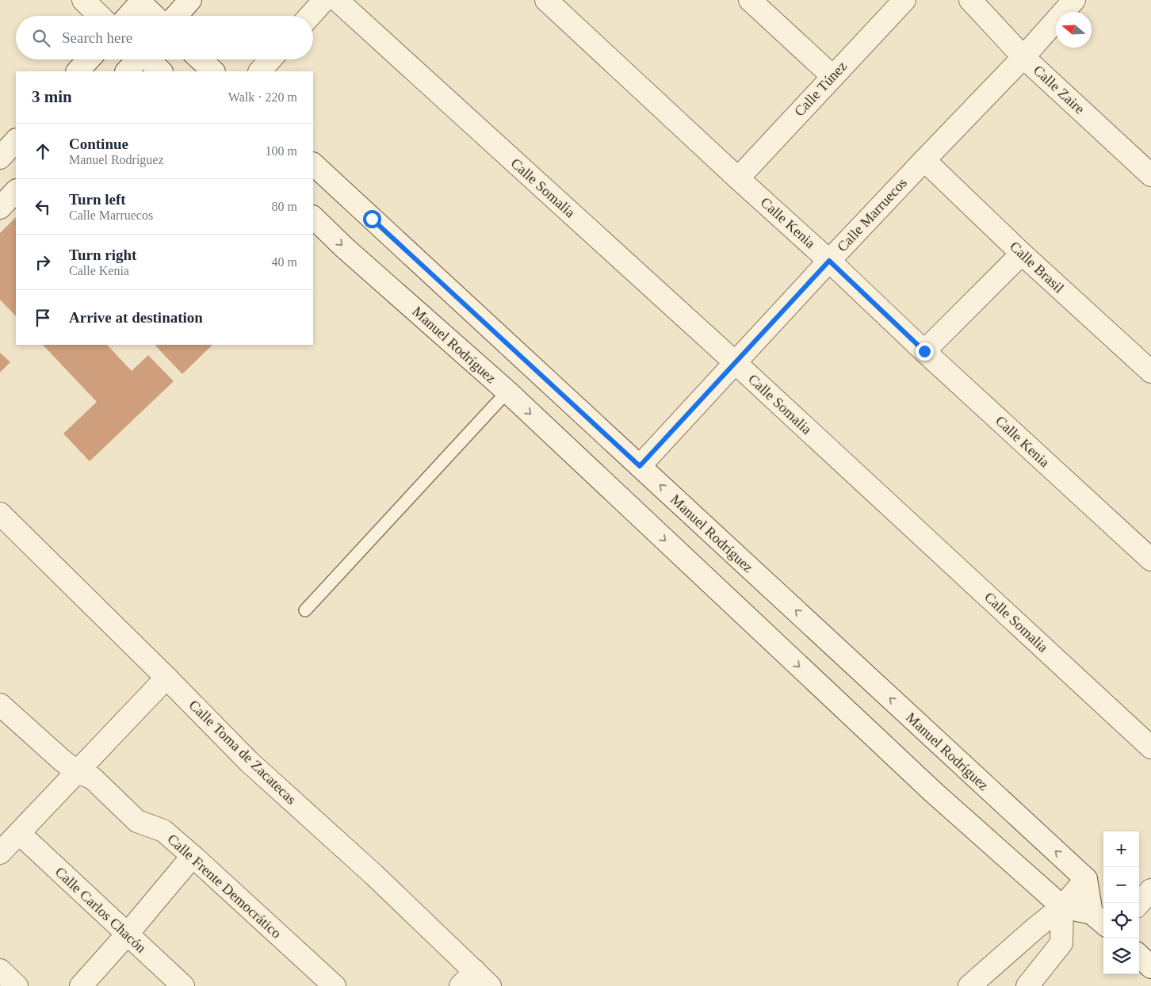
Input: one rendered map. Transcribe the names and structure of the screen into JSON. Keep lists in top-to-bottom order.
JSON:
{
  "streets": {
    "street": [
      "Calle Túnez",
      "Calle Zaire",
      "Calle Somalia",
      "Calle Marruecos",
      "Calle Kenia",
      "Calle Brasil",
      "Manuel Rodríguez",
      "Calle Toma de Zacatecas",
      "Calle Frente Democrático",
      "Calle Carlos Chacón"
    ]
  },
  "crossings": [
    ["Calle Túnez", "Calle Kenia"],
    ["Calle Zaire", "Calle Marruecos"],
    ["Calle Somalia", "Calle Marruecos"],
    ["Calle Marruecos", "Calle Kenia"],
    ["Calle Marruecos", "Calle Brasil"],
    ["Calle Marruecos", "Manuel Rodríguez"]
  ],
  "north": "left",
  "page": {
    "search": "Search here",
    "heading": ["3 min", "Walk · 220 m"],
    "list": [
      ["Continue", "Manuel Rodríguez", "100 m"],
      ["Turn left", "Calle Marruecos", "80 m"],
      ["Turn right", "Calle Kenia", "40 m"],
      "Arrive at destination"
    ],
    "map_buttons": ["+", "−"]
  }
}
